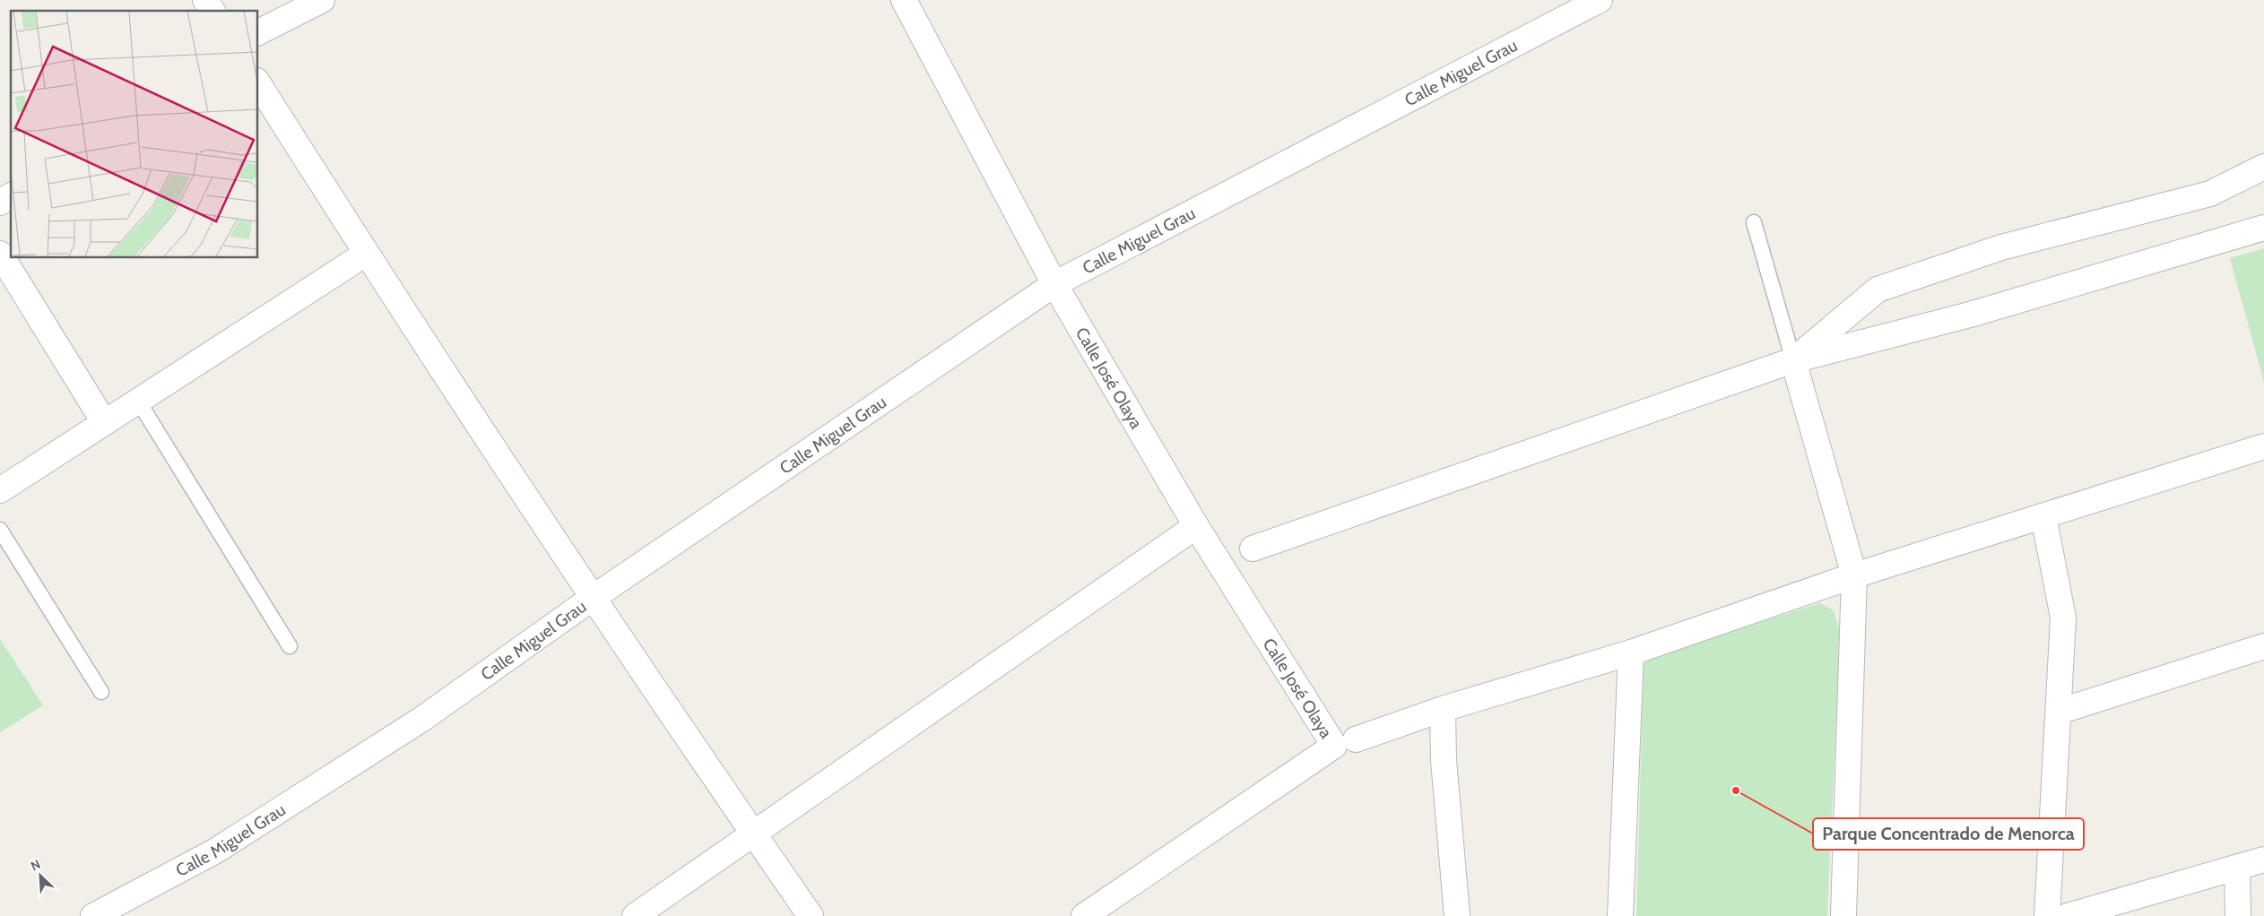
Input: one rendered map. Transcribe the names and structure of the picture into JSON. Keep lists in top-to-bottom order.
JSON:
{
  "streets": {
    "street": ["Calle Miguel Grau", "Calle José Olaya"]
  },
  "crossings": [
    ["Calle Miguel Grau", "Calle José Olaya"]
  ],
  "places": ["Parque Concentrado de Menorca"],
  "north": "top left"
}
